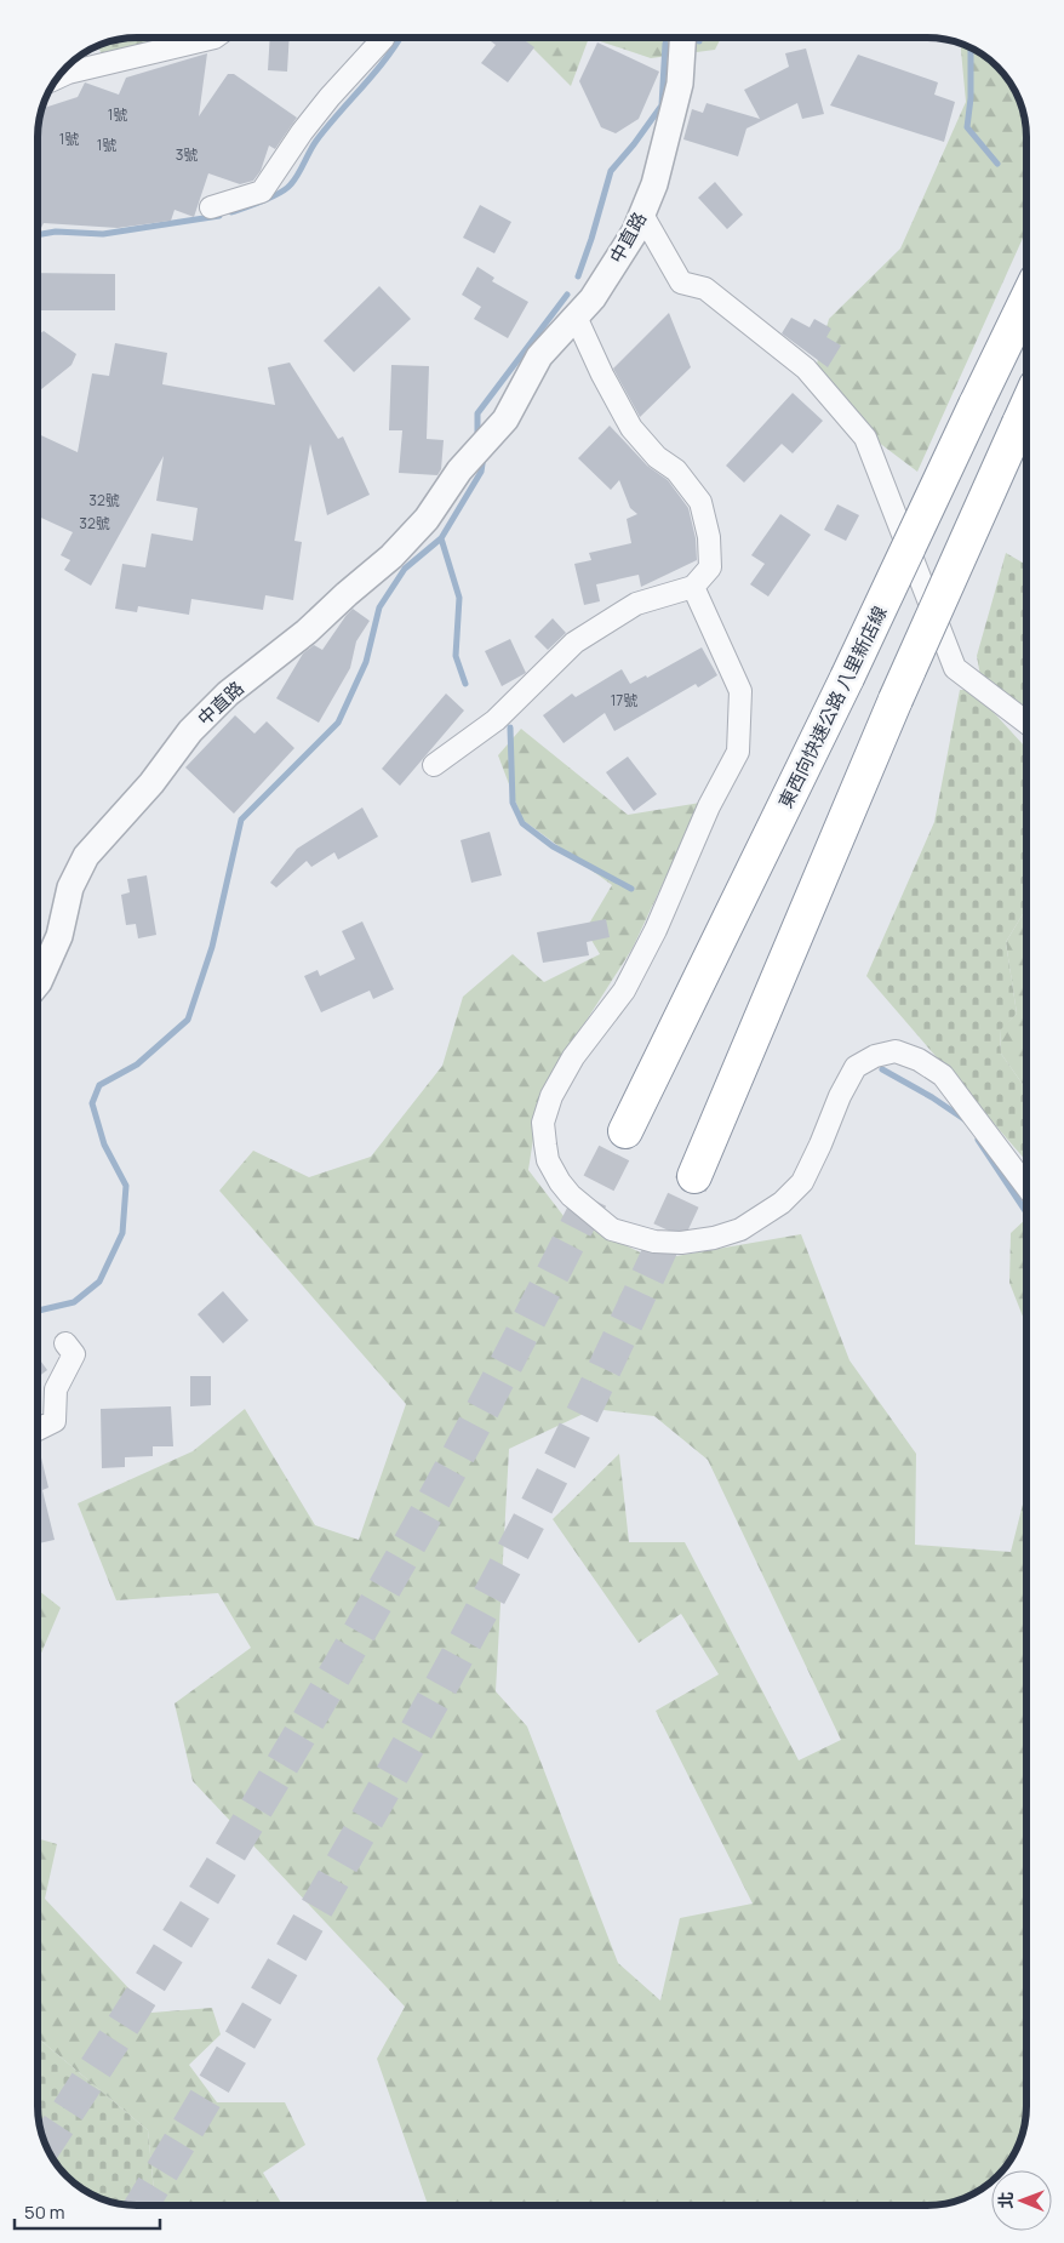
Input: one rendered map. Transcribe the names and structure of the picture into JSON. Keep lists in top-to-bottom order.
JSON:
{
  "streets": {
    "highway": ["東西向快速公路 八里新店線"],
    "street": ["中直路"]
  },
  "house_numbers": [
    "1號",
    "1號",
    "1號",
    "3號",
    "32號",
    "32號",
    "17號"
  ],
  "scale_bar": "50 m",
  "north": "left"
}
